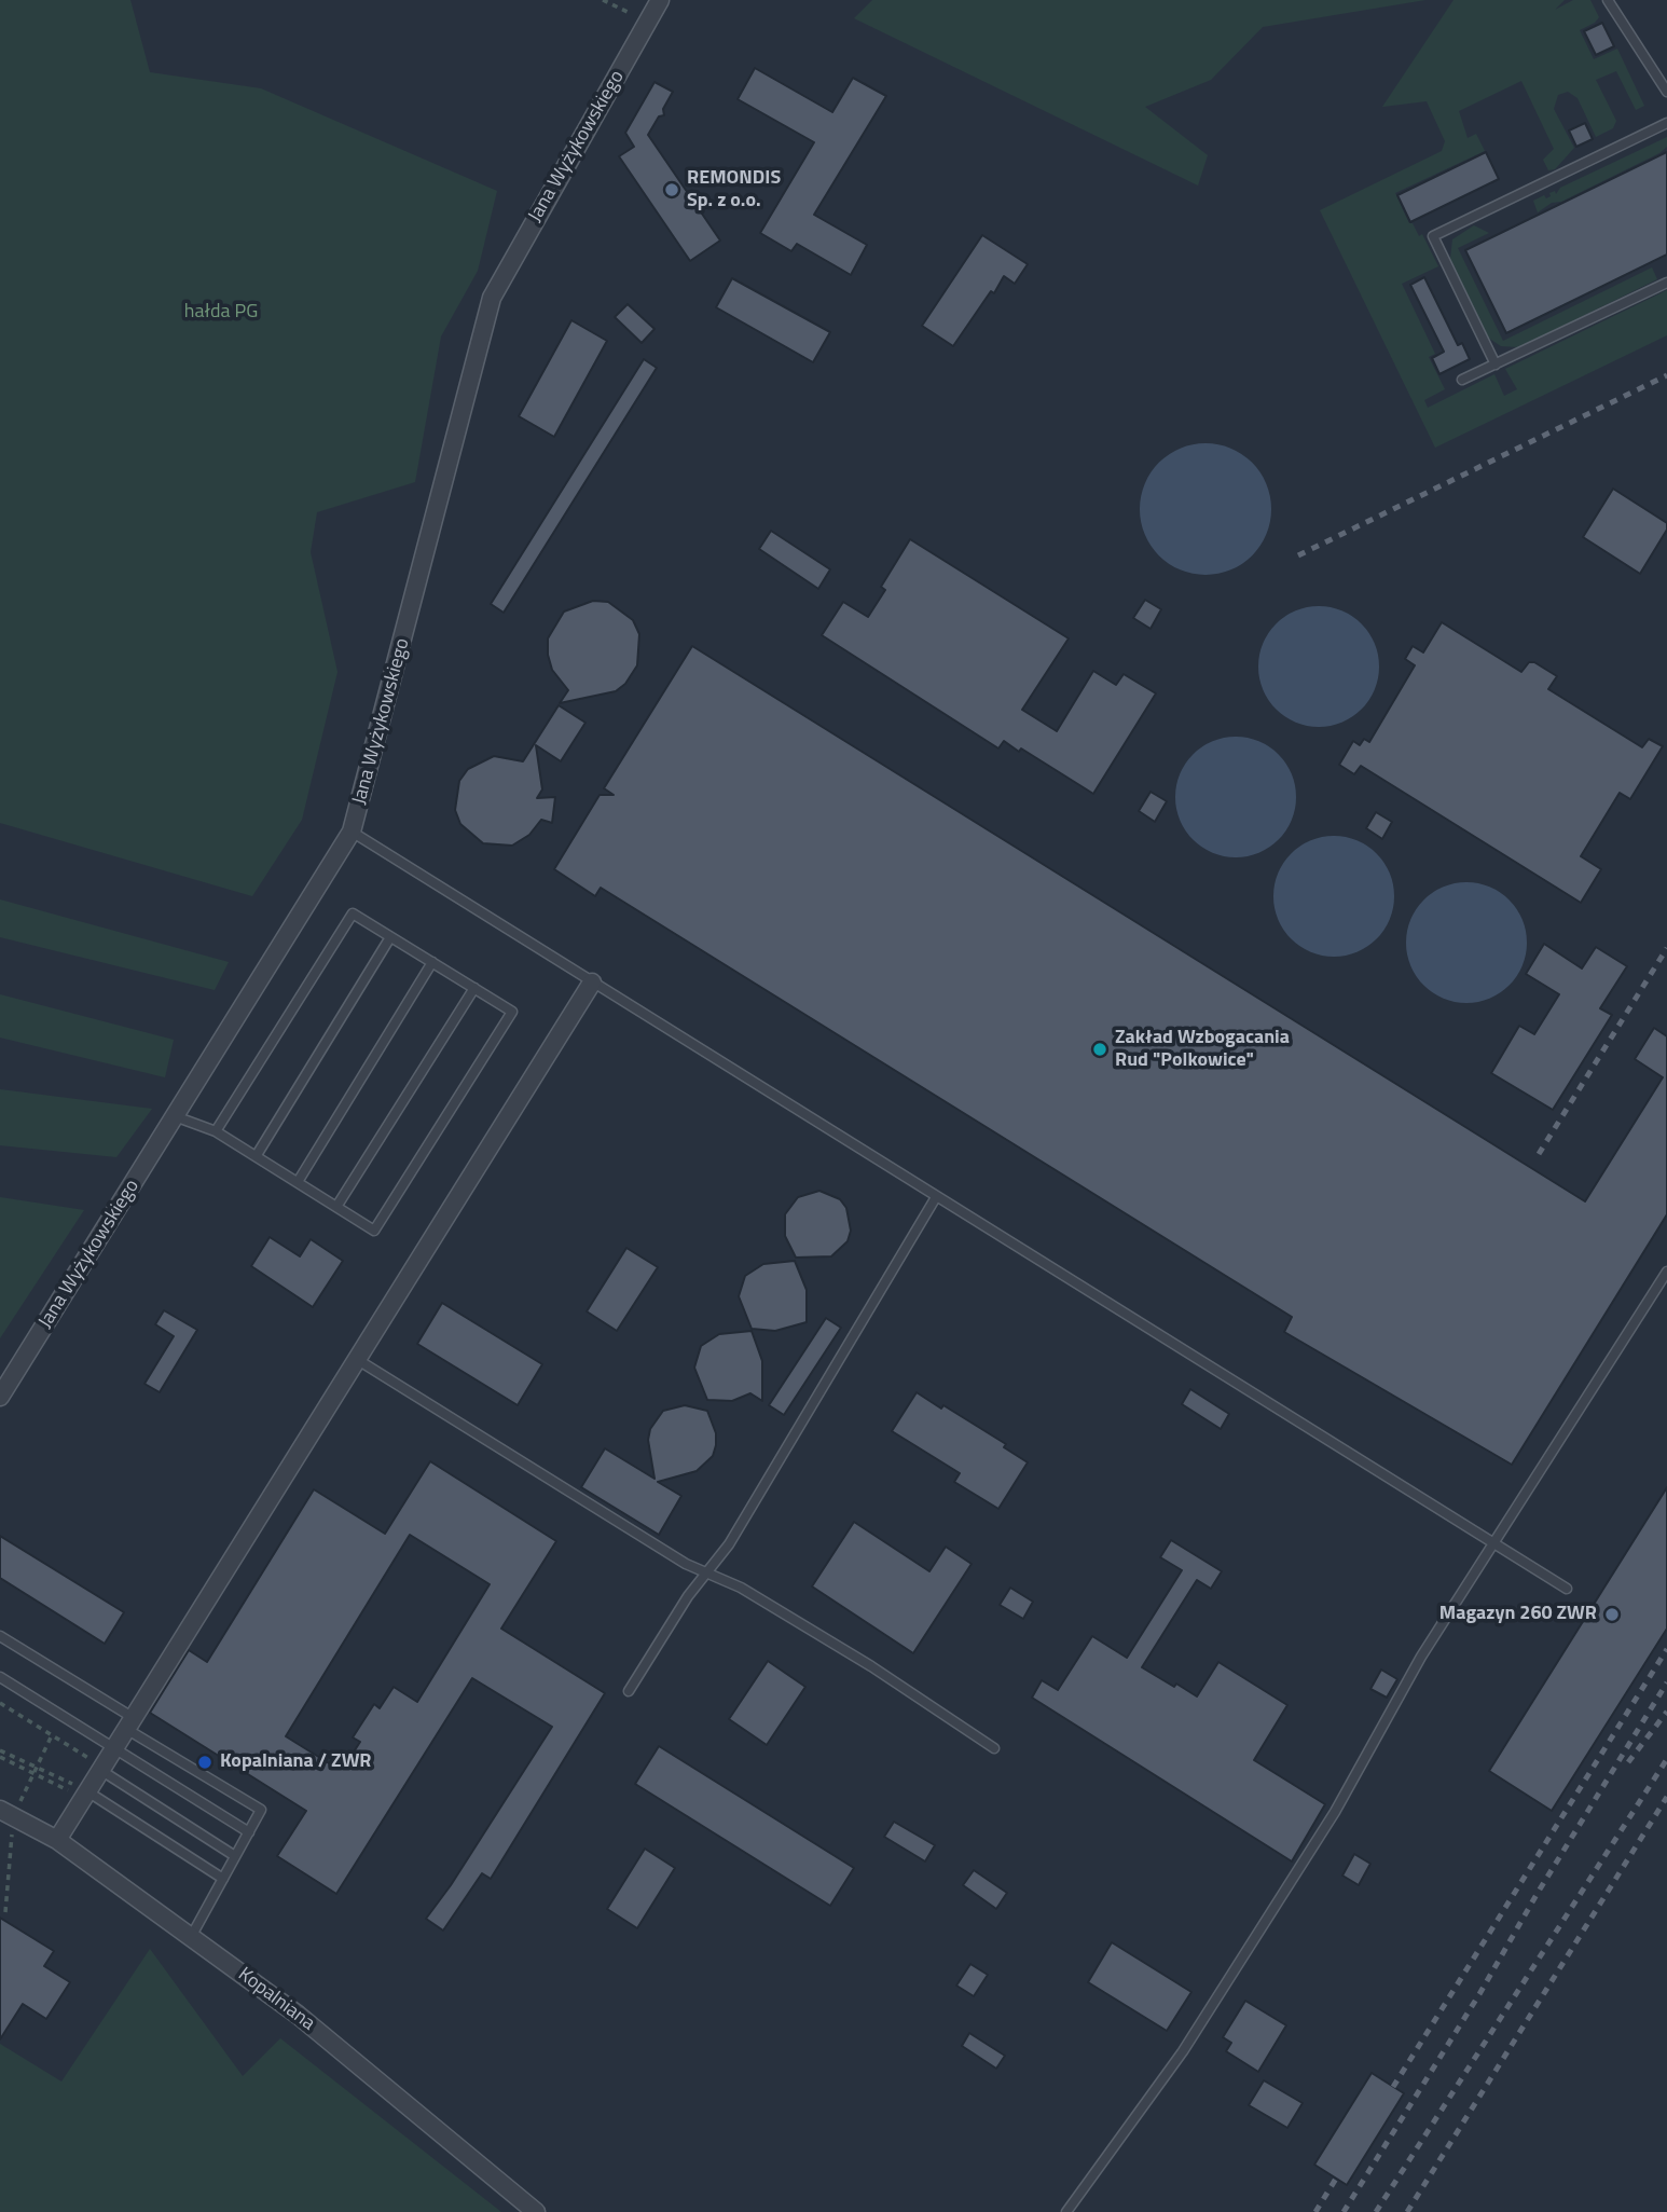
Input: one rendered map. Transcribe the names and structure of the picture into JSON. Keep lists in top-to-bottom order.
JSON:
{
  "streets": {
    "street": ["Jana Wyżykowskiego", "Kopalniana"]
  },
  "parks": ["hałda PG"],
  "places": [
    "REMONDIS Sp. z o.o.",
    "Zakład Wzbogacania Rud \"Polkowice\"",
    "Magazyn 260 ZWR",
    "Kopalniana / ZWR"
  ]
}
